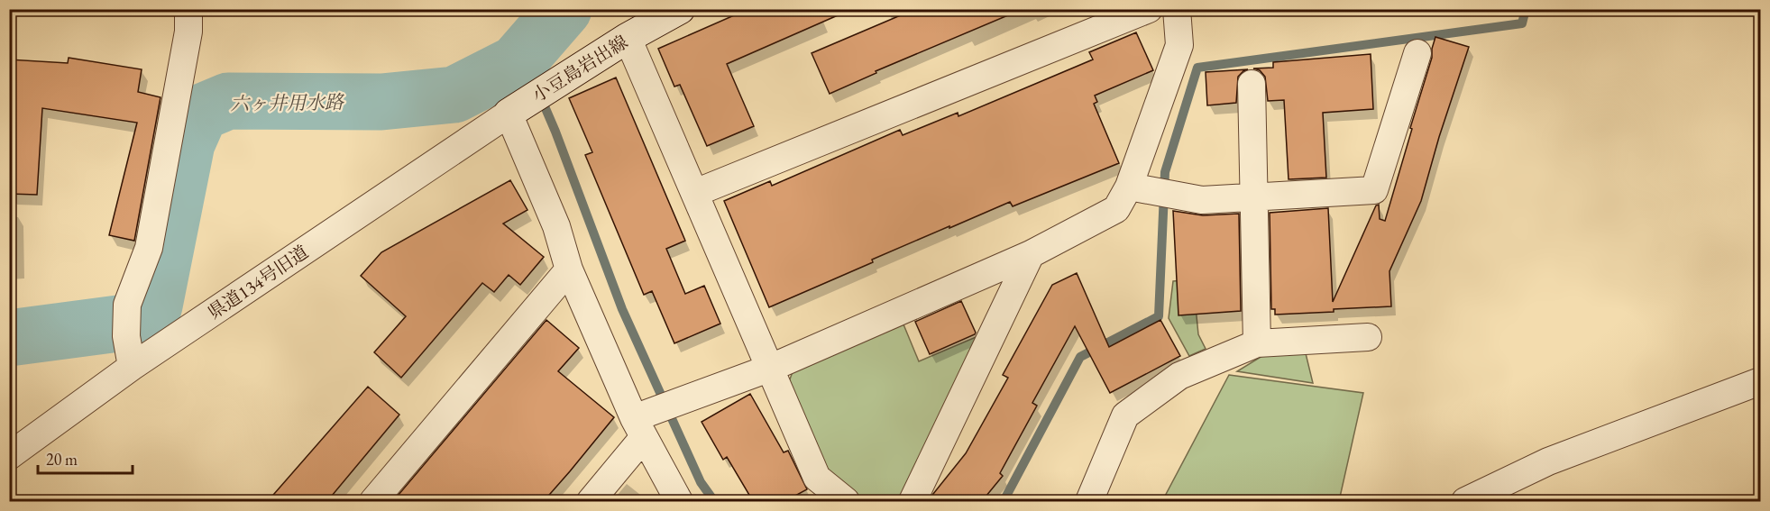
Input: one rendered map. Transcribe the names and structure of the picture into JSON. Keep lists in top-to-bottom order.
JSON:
{
  "streets": {
    "main road": ["小豆島岩出線"],
    "street": ["県道134号旧道"]
  },
  "crossings": [
    ["小豆島岩出線", "県道134号旧道"]
  ],
  "water": ["六ヶ井用水路"],
  "scale_bar": "20 m"
}
